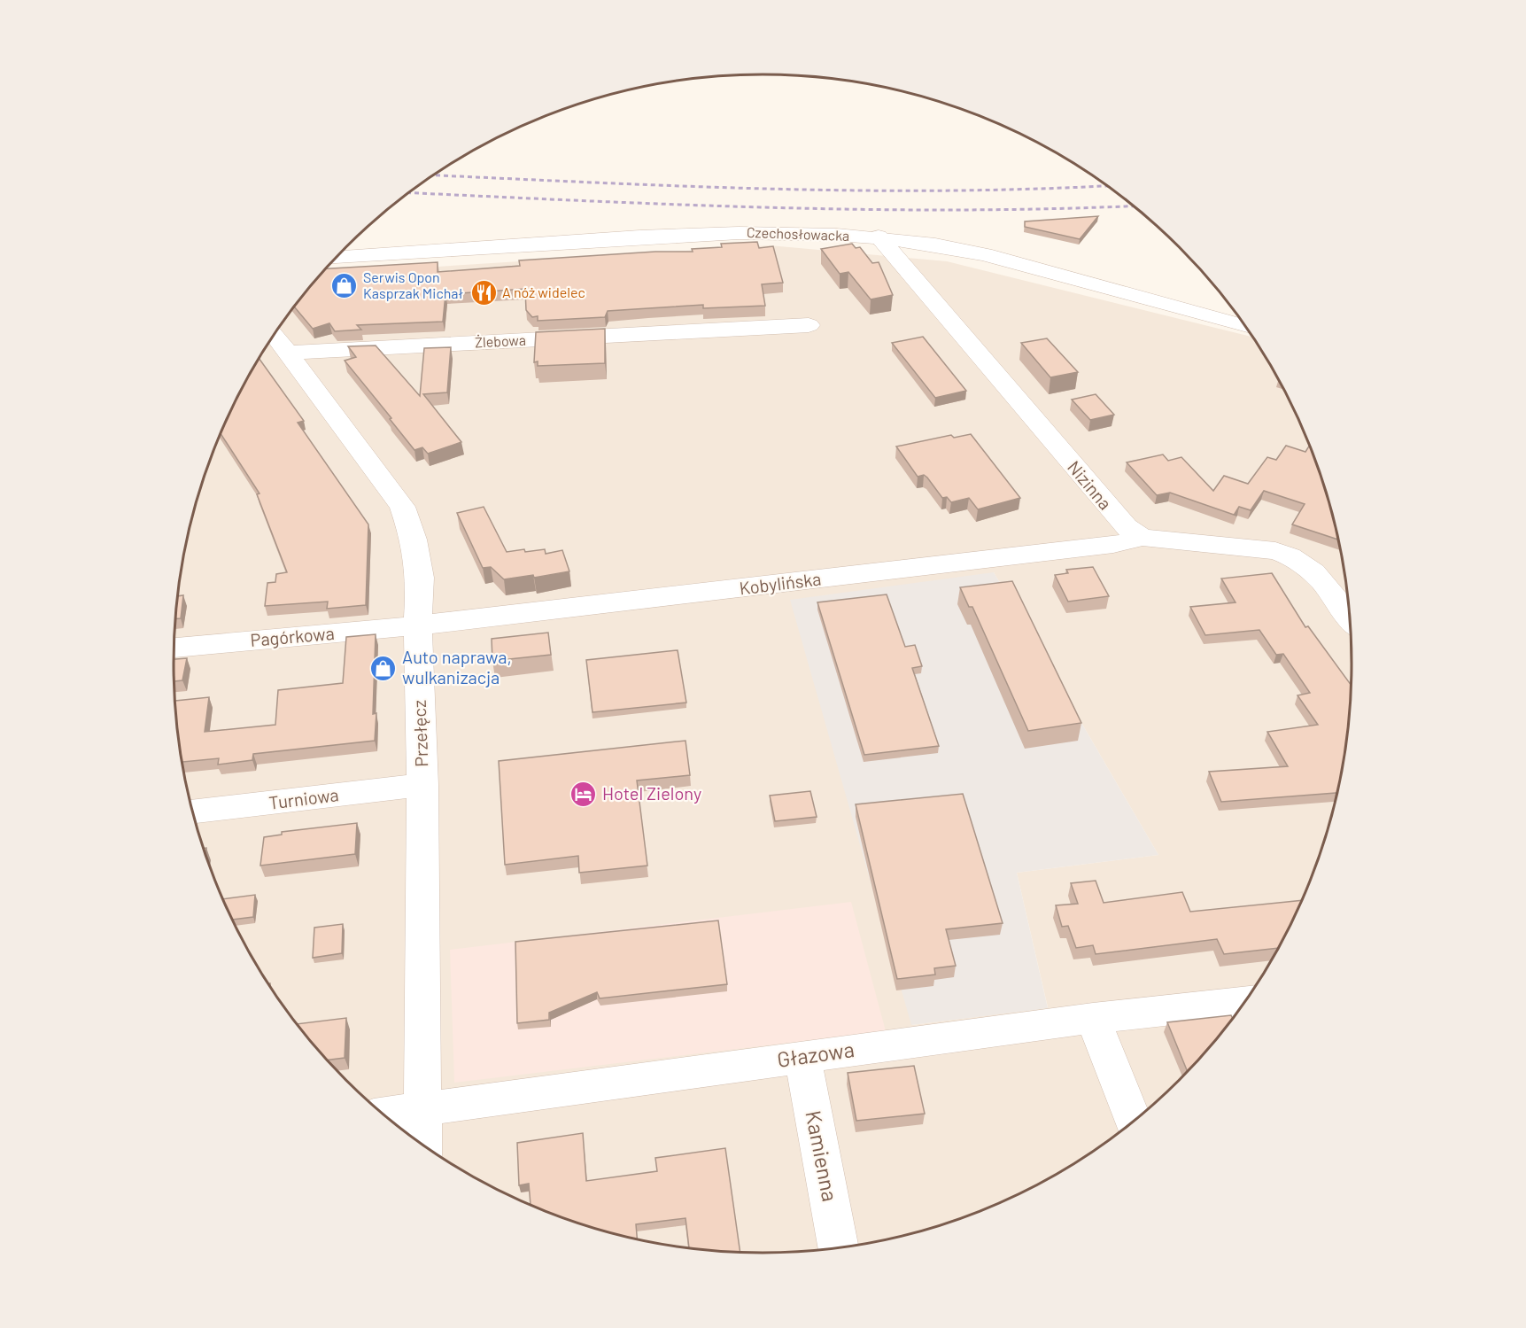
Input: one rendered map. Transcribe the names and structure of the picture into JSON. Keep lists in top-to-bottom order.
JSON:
{
  "streets": {
    "street": [
      "Czechosłowacka",
      "Żlebowa",
      "Nizinna",
      "Kobylińska",
      "Pagórkowa",
      "Przełęcz",
      "Turniowa",
      "Głazowa",
      "Kamienna"
    ]
  },
  "crossings": [
    ["Czechosłowacka", "Nizinna"],
    ["Żlebowa", "Przełęcz"],
    ["Nizinna", "Kobylińska"],
    ["Kobylińska", "Pagórkowa"],
    ["Kobylińska", "Przełęcz"],
    ["Pagórkowa", "Przełęcz"],
    ["Przełęcz", "Turniowa"],
    ["Przełęcz", "Głazowa"],
    ["Głazowa", "Kamienna"]
  ],
  "places": {
    "shop": ["Serwis Opon Kasprzak Michał", "Auto naprawa, wulkanizacja"],
    "restaurant": ["A nóż widelec"],
    "hotel": ["Hotel Zielony"]
  }
}
